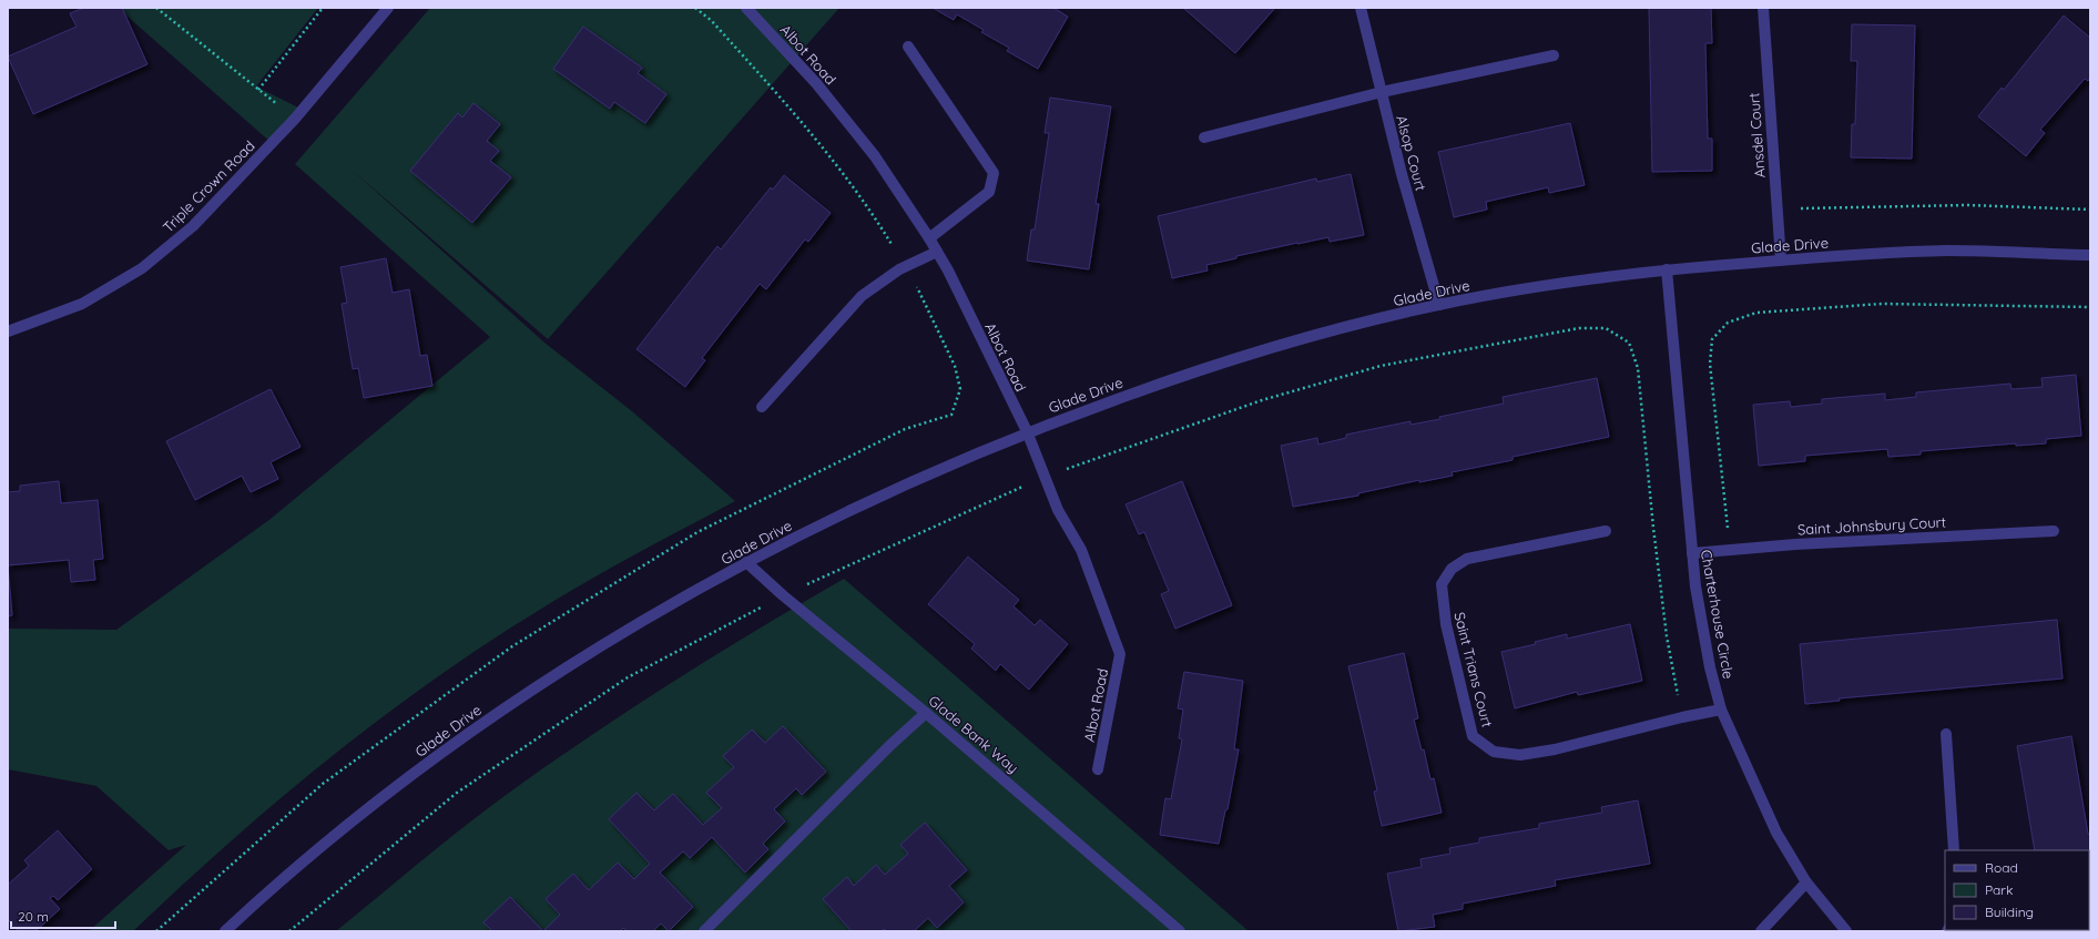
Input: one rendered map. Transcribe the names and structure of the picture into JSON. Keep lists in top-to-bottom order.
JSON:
{
  "streets": {
    "street": [
      "Albot Road",
      "Ansdel Court",
      "Alsop Court",
      "Triple Crown Road",
      "Glade Drive",
      "Saint Johnsbury Court",
      "Charterhouse Circle",
      "Saint Trians Court",
      "Glade Bank Way"
    ]
  },
  "crossings": [
    ["Albot Road", "Glade Drive"],
    ["Ansdel Court", "Glade Drive"],
    ["Alsop Court", "Glade Drive"],
    ["Glade Drive", "Charterhouse Circle"],
    ["Glade Drive", "Glade Bank Way"],
    ["Saint Johnsbury Court", "Charterhouse Circle"],
    ["Charterhouse Circle", "Saint Trians Court"]
  ],
  "legend": ["Road", "Park", "Building"],
  "scale_bar": "20 m"
}
